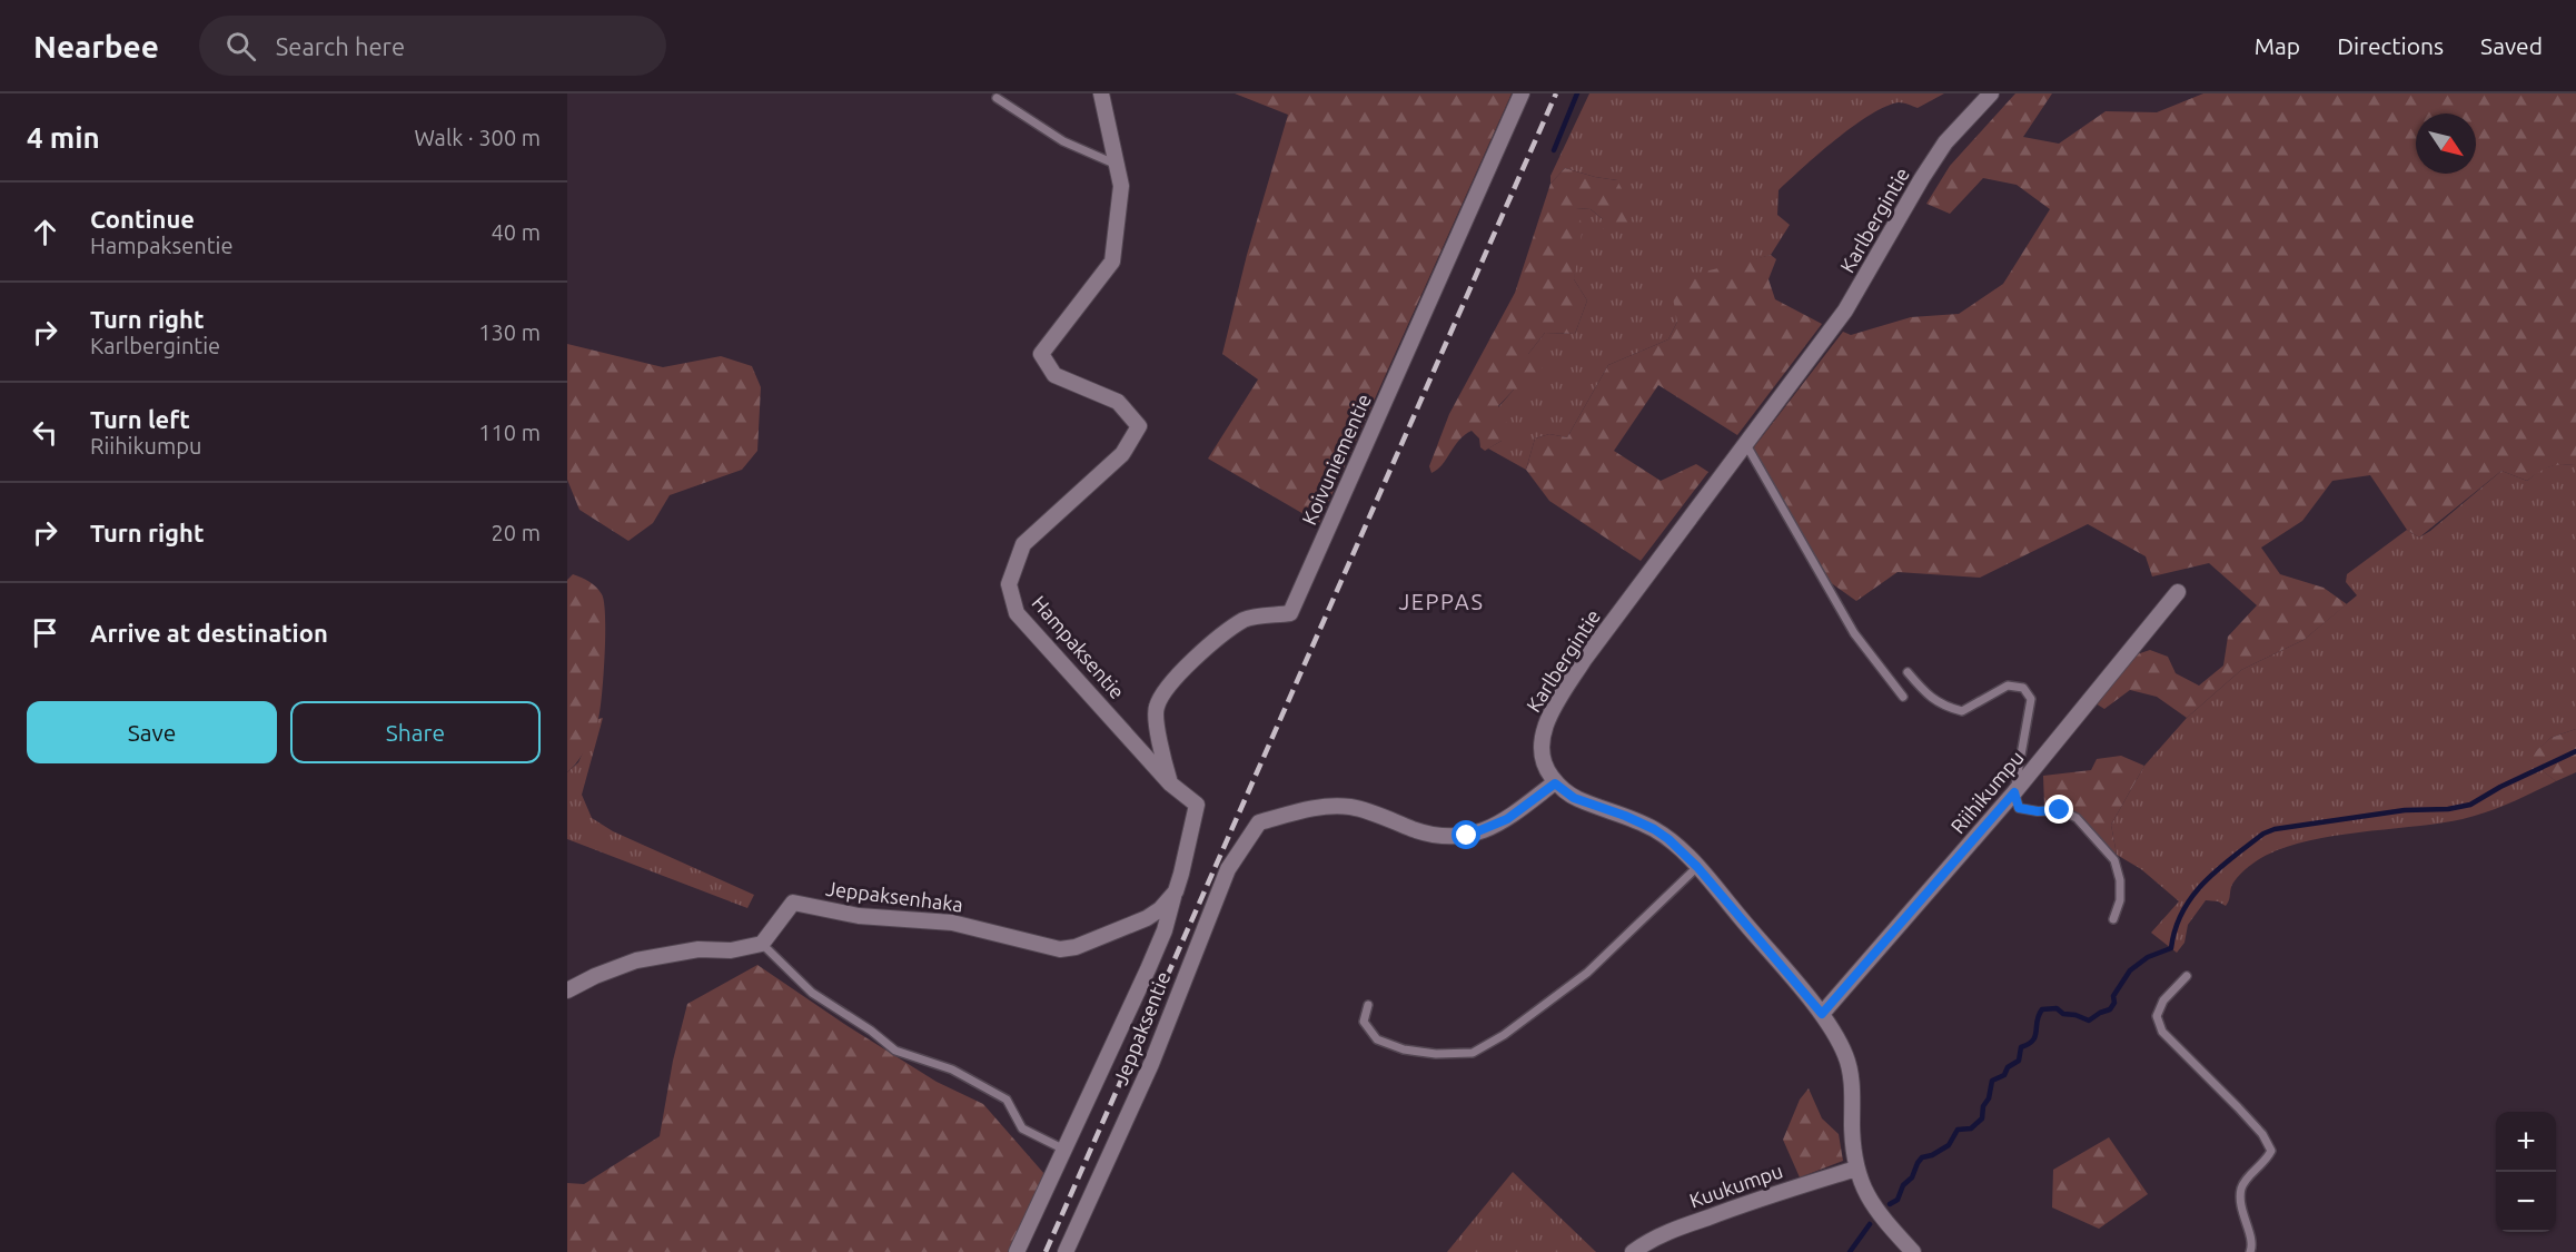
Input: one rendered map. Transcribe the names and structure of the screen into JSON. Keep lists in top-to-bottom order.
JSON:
{
  "streets": {
    "street": [
      "Karlbergintie",
      "Koivuniementie",
      "Hampaksentie",
      "Riihikumpu",
      "Jeppaksenhaka",
      "Jeppaksentie",
      "Kuukumpu"
    ]
  },
  "crossings": [
    ["Karlbergintie", "Jeppaksentie"],
    ["Koivuniementie", "Hampaksentie"],
    ["Hampaksentie", "Jeppaksenhaka"]
  ],
  "districts": ["JEPPAS"],
  "north": "bottom right",
  "page": {
    "header": "Nearbee",
    "search": "Search here",
    "nav": ["Map", "Directions", "Saved"],
    "heading": ["4 min", "Walk · 300 m"],
    "list": [
      ["Continue", "Hampaksentie", "40 m"],
      ["Turn right", "Karlbergintie", "130 m"],
      ["Turn left", "Riihikumpu", "110 m"],
      ["Turn right", "20 m"],
      "Arrive at destination"
    ],
    "buttons": ["Save", "Share"],
    "map_buttons": ["+", "−"]
  }
}
